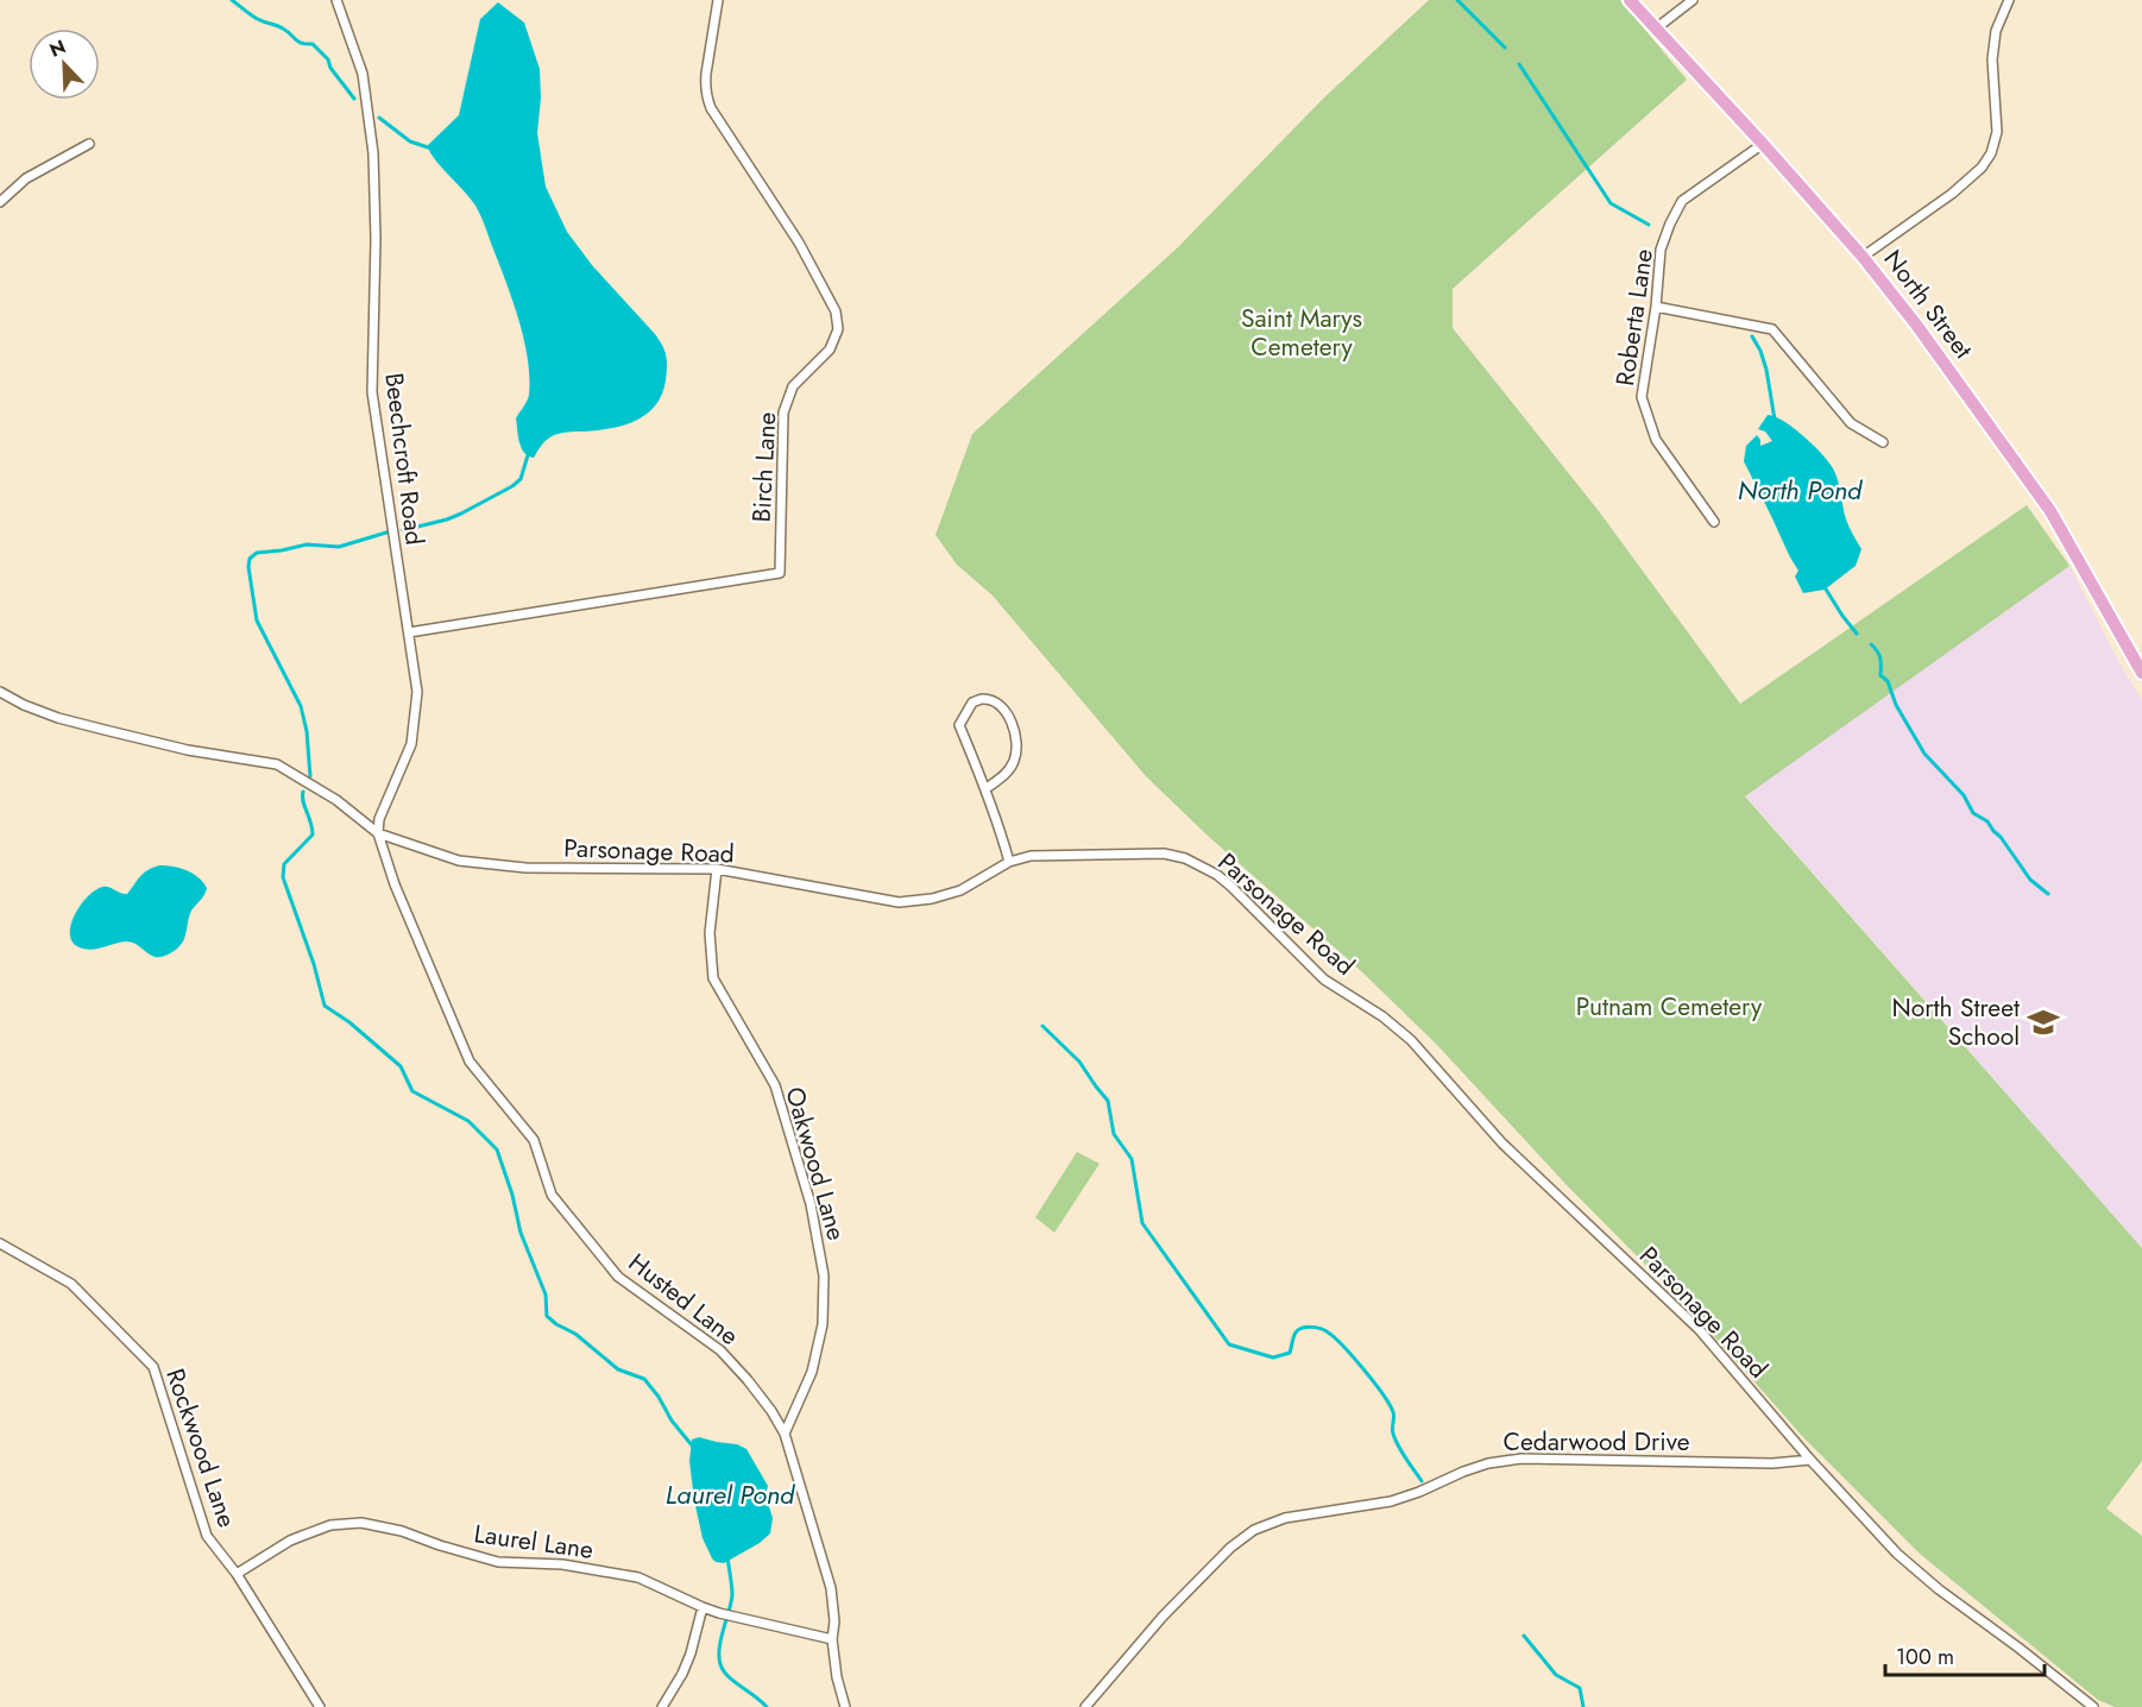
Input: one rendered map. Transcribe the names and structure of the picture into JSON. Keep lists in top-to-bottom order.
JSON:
{
  "streets": {
    "main road": ["North Street"],
    "street": [
      "Roberta Lane",
      "Beechcroft Road",
      "Birch Lane",
      "Parsonage Road",
      "Oakwood Lane",
      "Husted Lane",
      "Cedarwood Drive",
      "Rockwood Lane",
      "Laurel Lane"
    ]
  },
  "crossings": [
    ["North Street", "Roberta Lane"],
    ["Beechcroft Road", "Birch Lane"],
    ["Beechcroft Road", "Parsonage Road"],
    ["Beechcroft Road", "Husted Lane"],
    ["Parsonage Road", "Oakwood Lane"],
    ["Parsonage Road", "Husted Lane"],
    ["Parsonage Road", "Cedarwood Drive"],
    ["Oakwood Lane", "Husted Lane"],
    ["Husted Lane", "Laurel Lane"],
    ["Rockwood Lane", "Laurel Lane"]
  ],
  "water": ["North Pond", "Laurel Pond"],
  "parks": ["Saint Marys Cemetery", "Putnam Cemetery"],
  "places": {
    "school or university": ["North Street School"]
  },
  "scale_bar": "100 m",
  "north": "top left"
}
